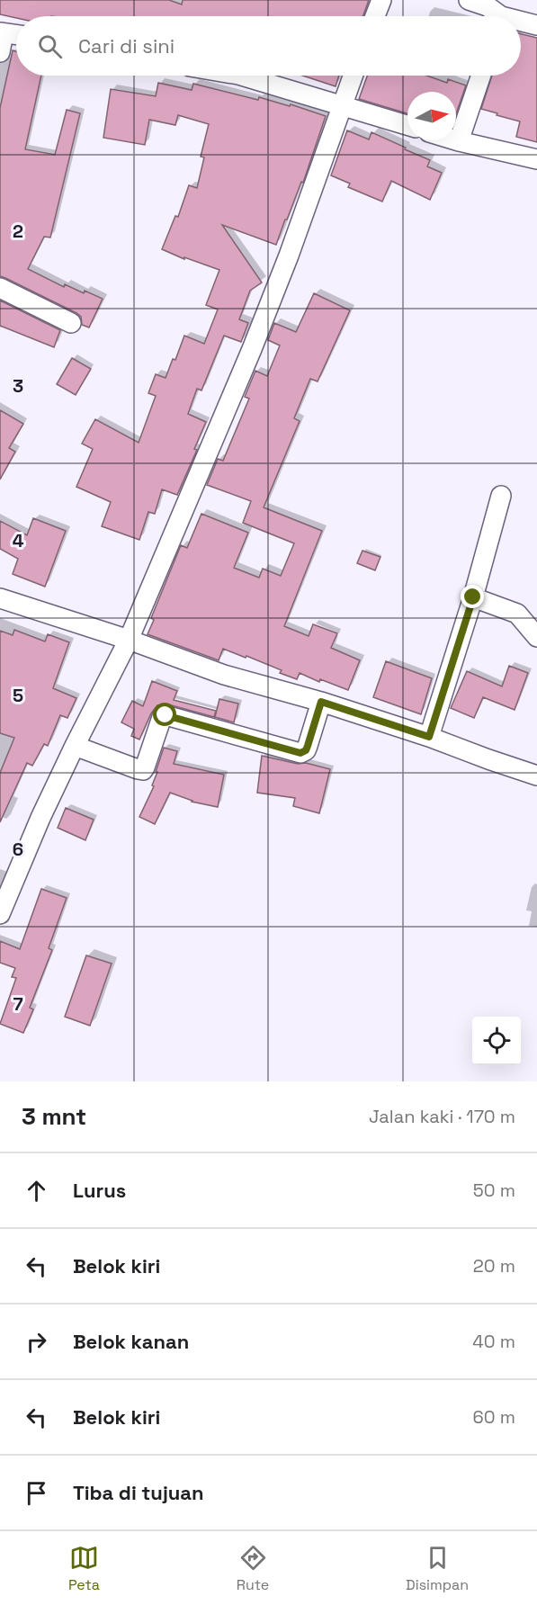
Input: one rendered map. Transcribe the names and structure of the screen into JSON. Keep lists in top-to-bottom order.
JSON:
{
  "north": "right",
  "page": {
    "search": "Cari di sini",
    "heading": ["3 mnt", "Jalan kaki · 170 m"],
    "list": [
      ["Lurus", "50 m"],
      ["Belok kiri", "20 m"],
      ["Belok kanan", "40 m"],
      ["Belok kiri", "60 m"],
      "Tiba di tujuan"
    ],
    "nav": ["Peta", "Rute", "Disimpan"]
  },
  "grid": {
    "rows": [
      "2",
      "3",
      "4",
      "5",
      "6",
      "7"
    ]
  }
}
